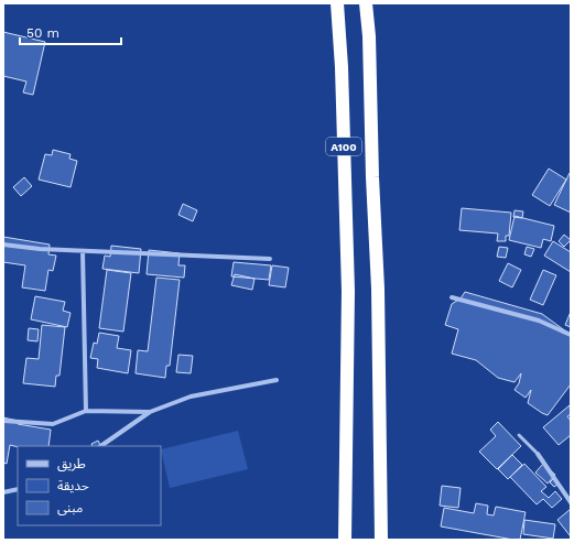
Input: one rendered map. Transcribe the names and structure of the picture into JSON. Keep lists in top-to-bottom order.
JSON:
{
  "streets": {
    "highway": ["A100"]
  },
  "legend": ["طريق", "حديقة", "مبنى"],
  "scale_bar": "50 m"
}
